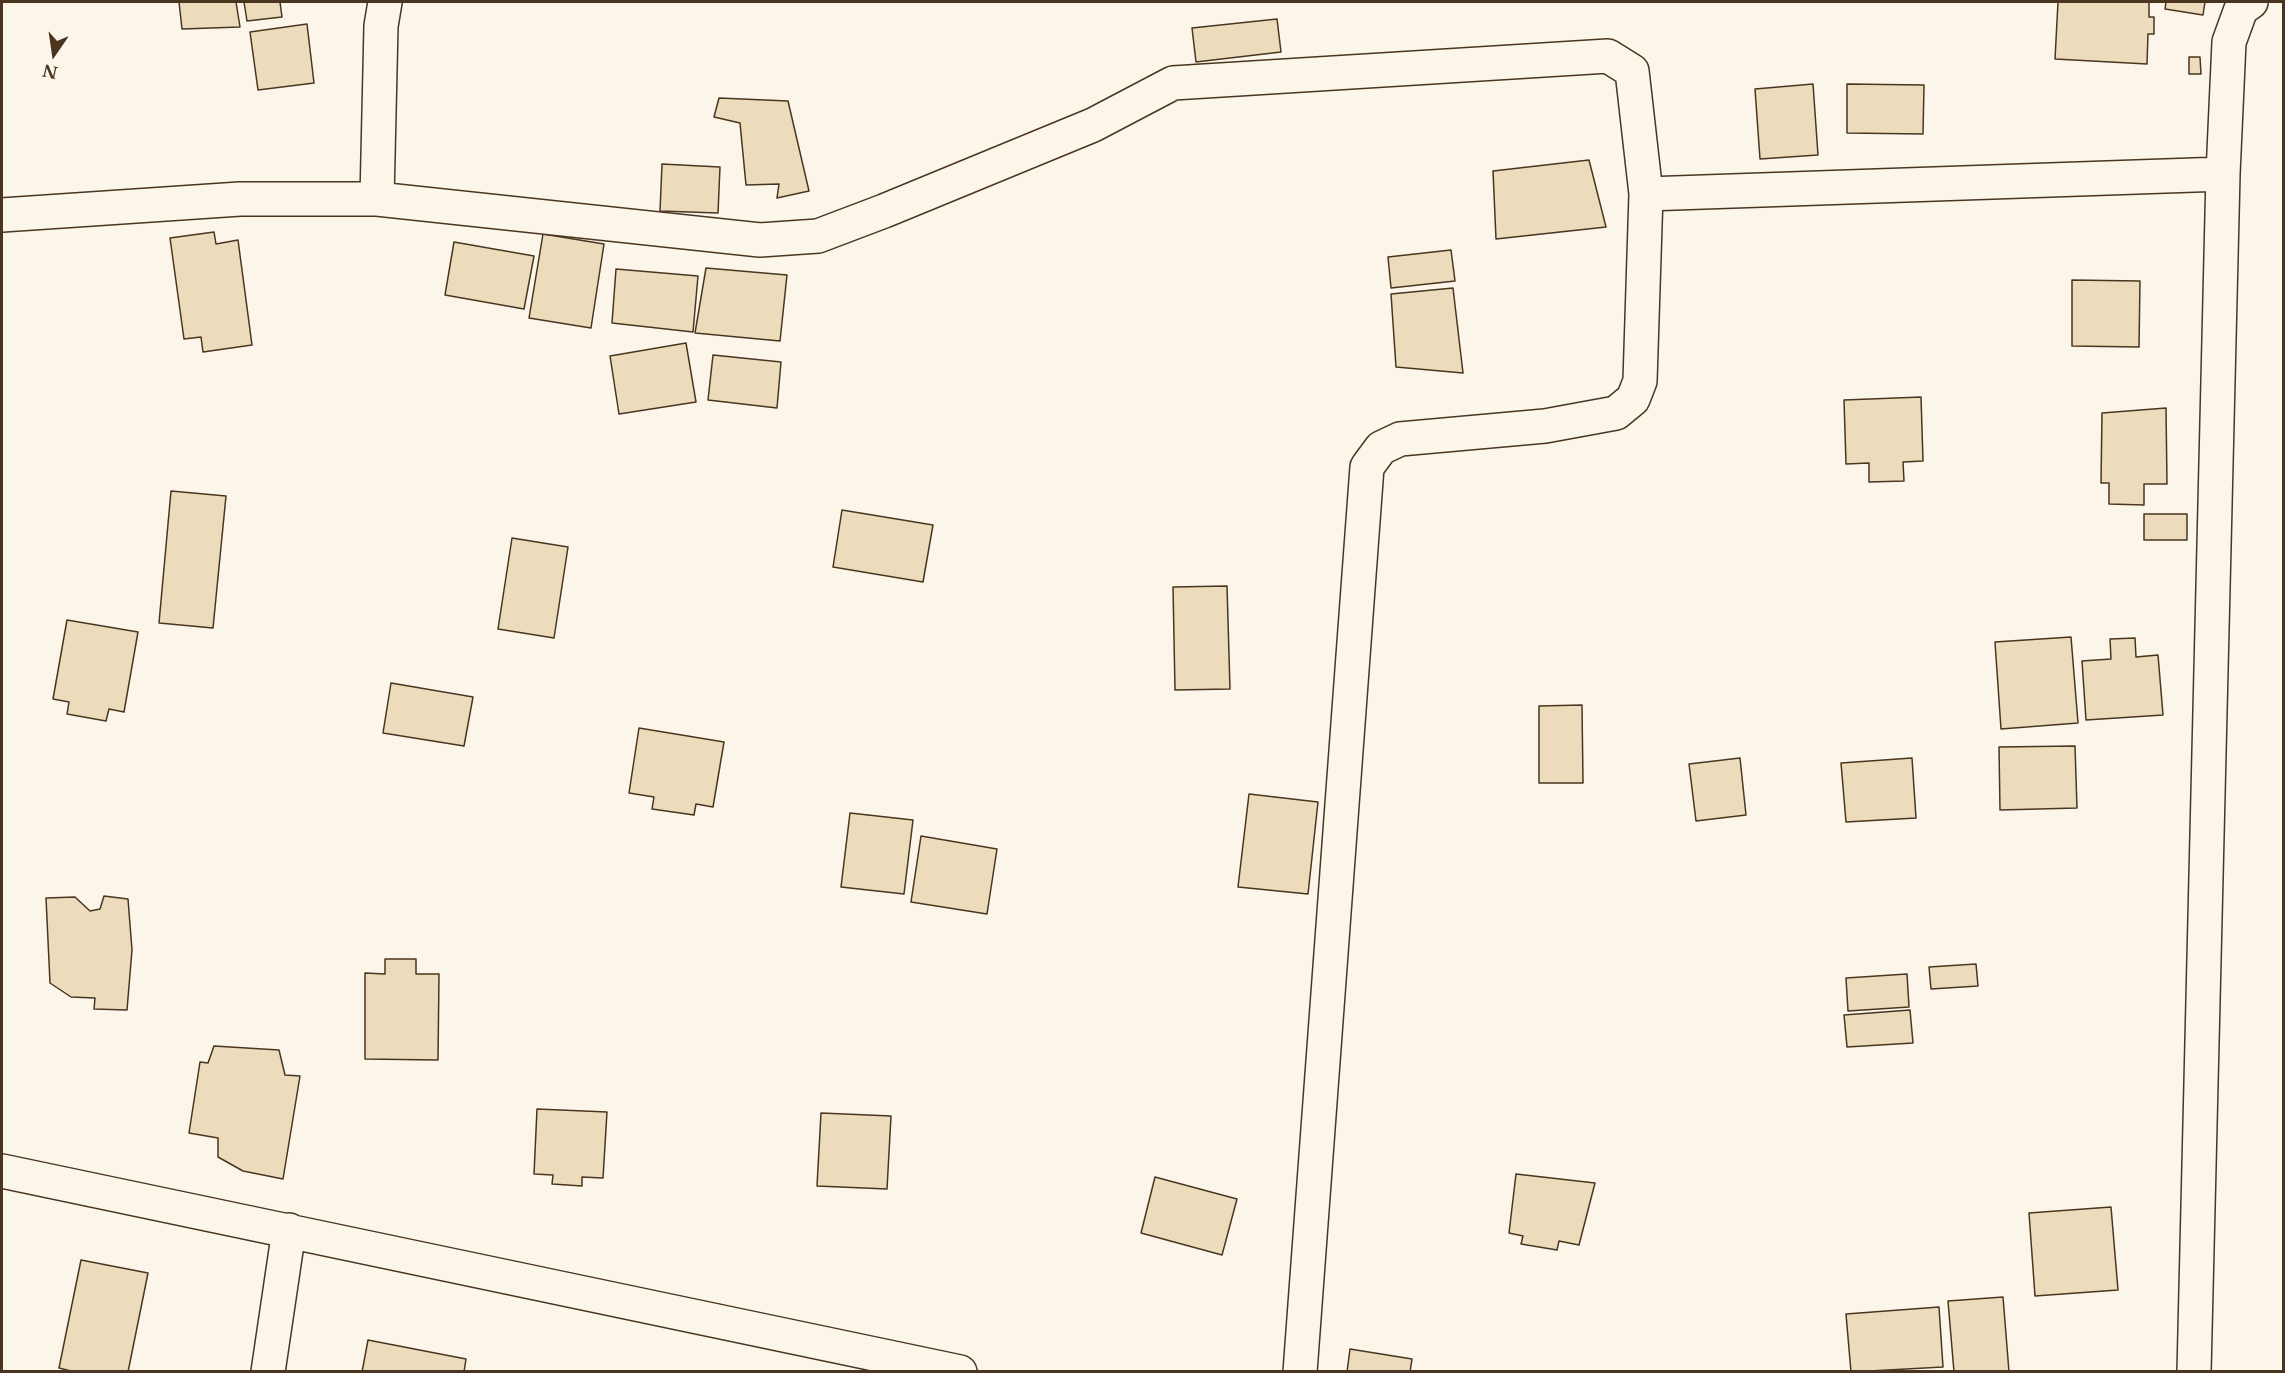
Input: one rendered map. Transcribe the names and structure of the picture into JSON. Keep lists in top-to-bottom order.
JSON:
{
  "north": "bottom"
}
